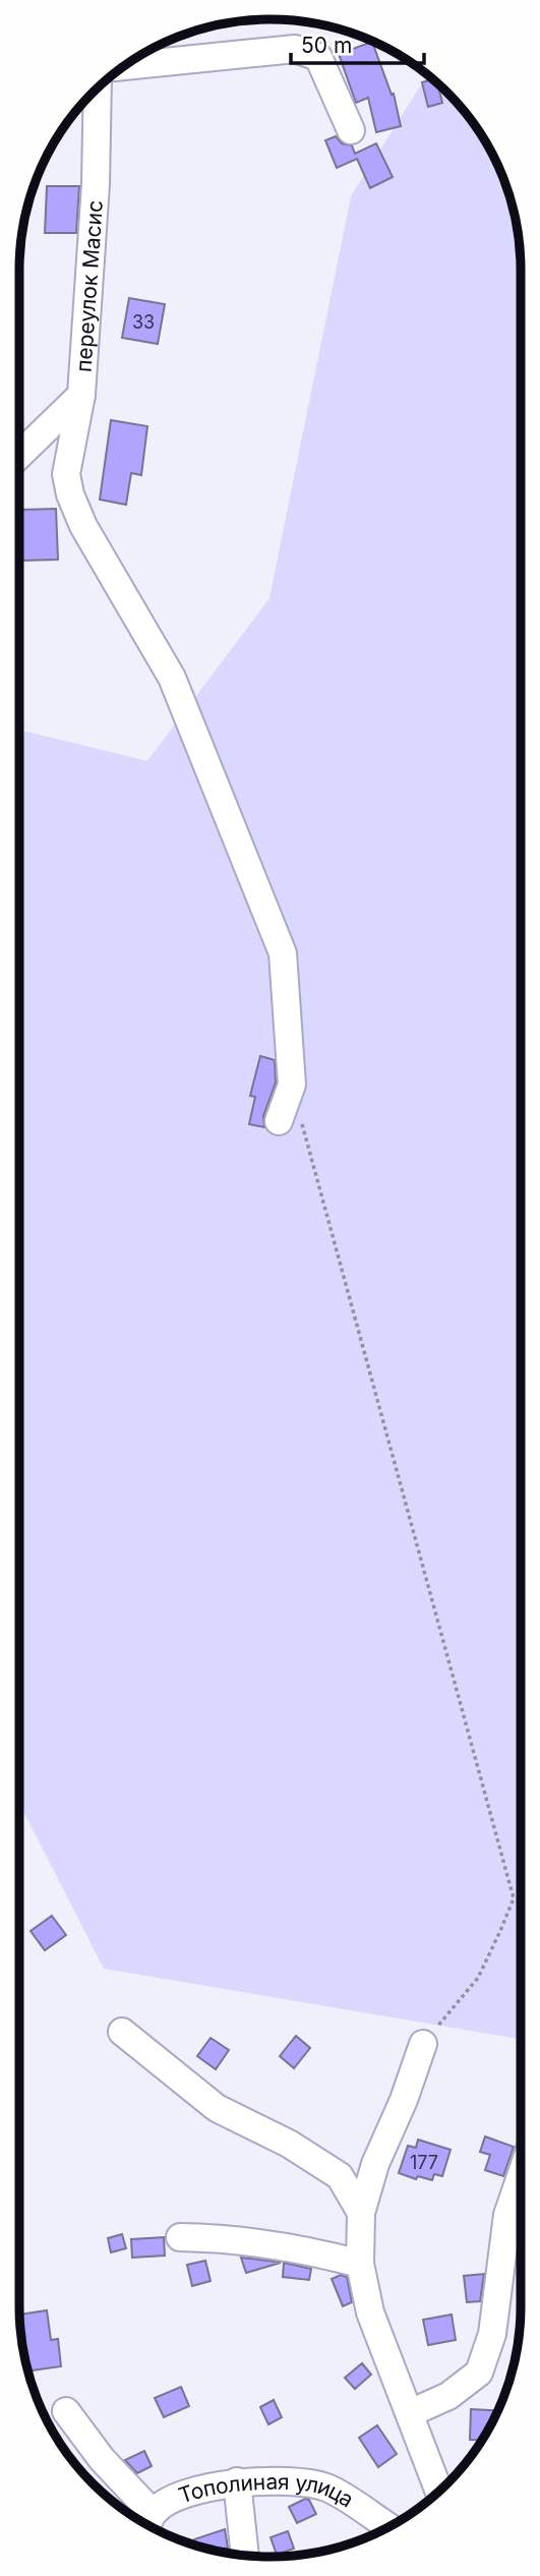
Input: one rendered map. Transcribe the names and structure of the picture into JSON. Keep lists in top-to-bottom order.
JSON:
{
  "streets": {
    "street": ["переулок Масис", "Тополиная улица"]
  },
  "house_numbers": ["33", "177"],
  "scale_bar": "50 m"
}
